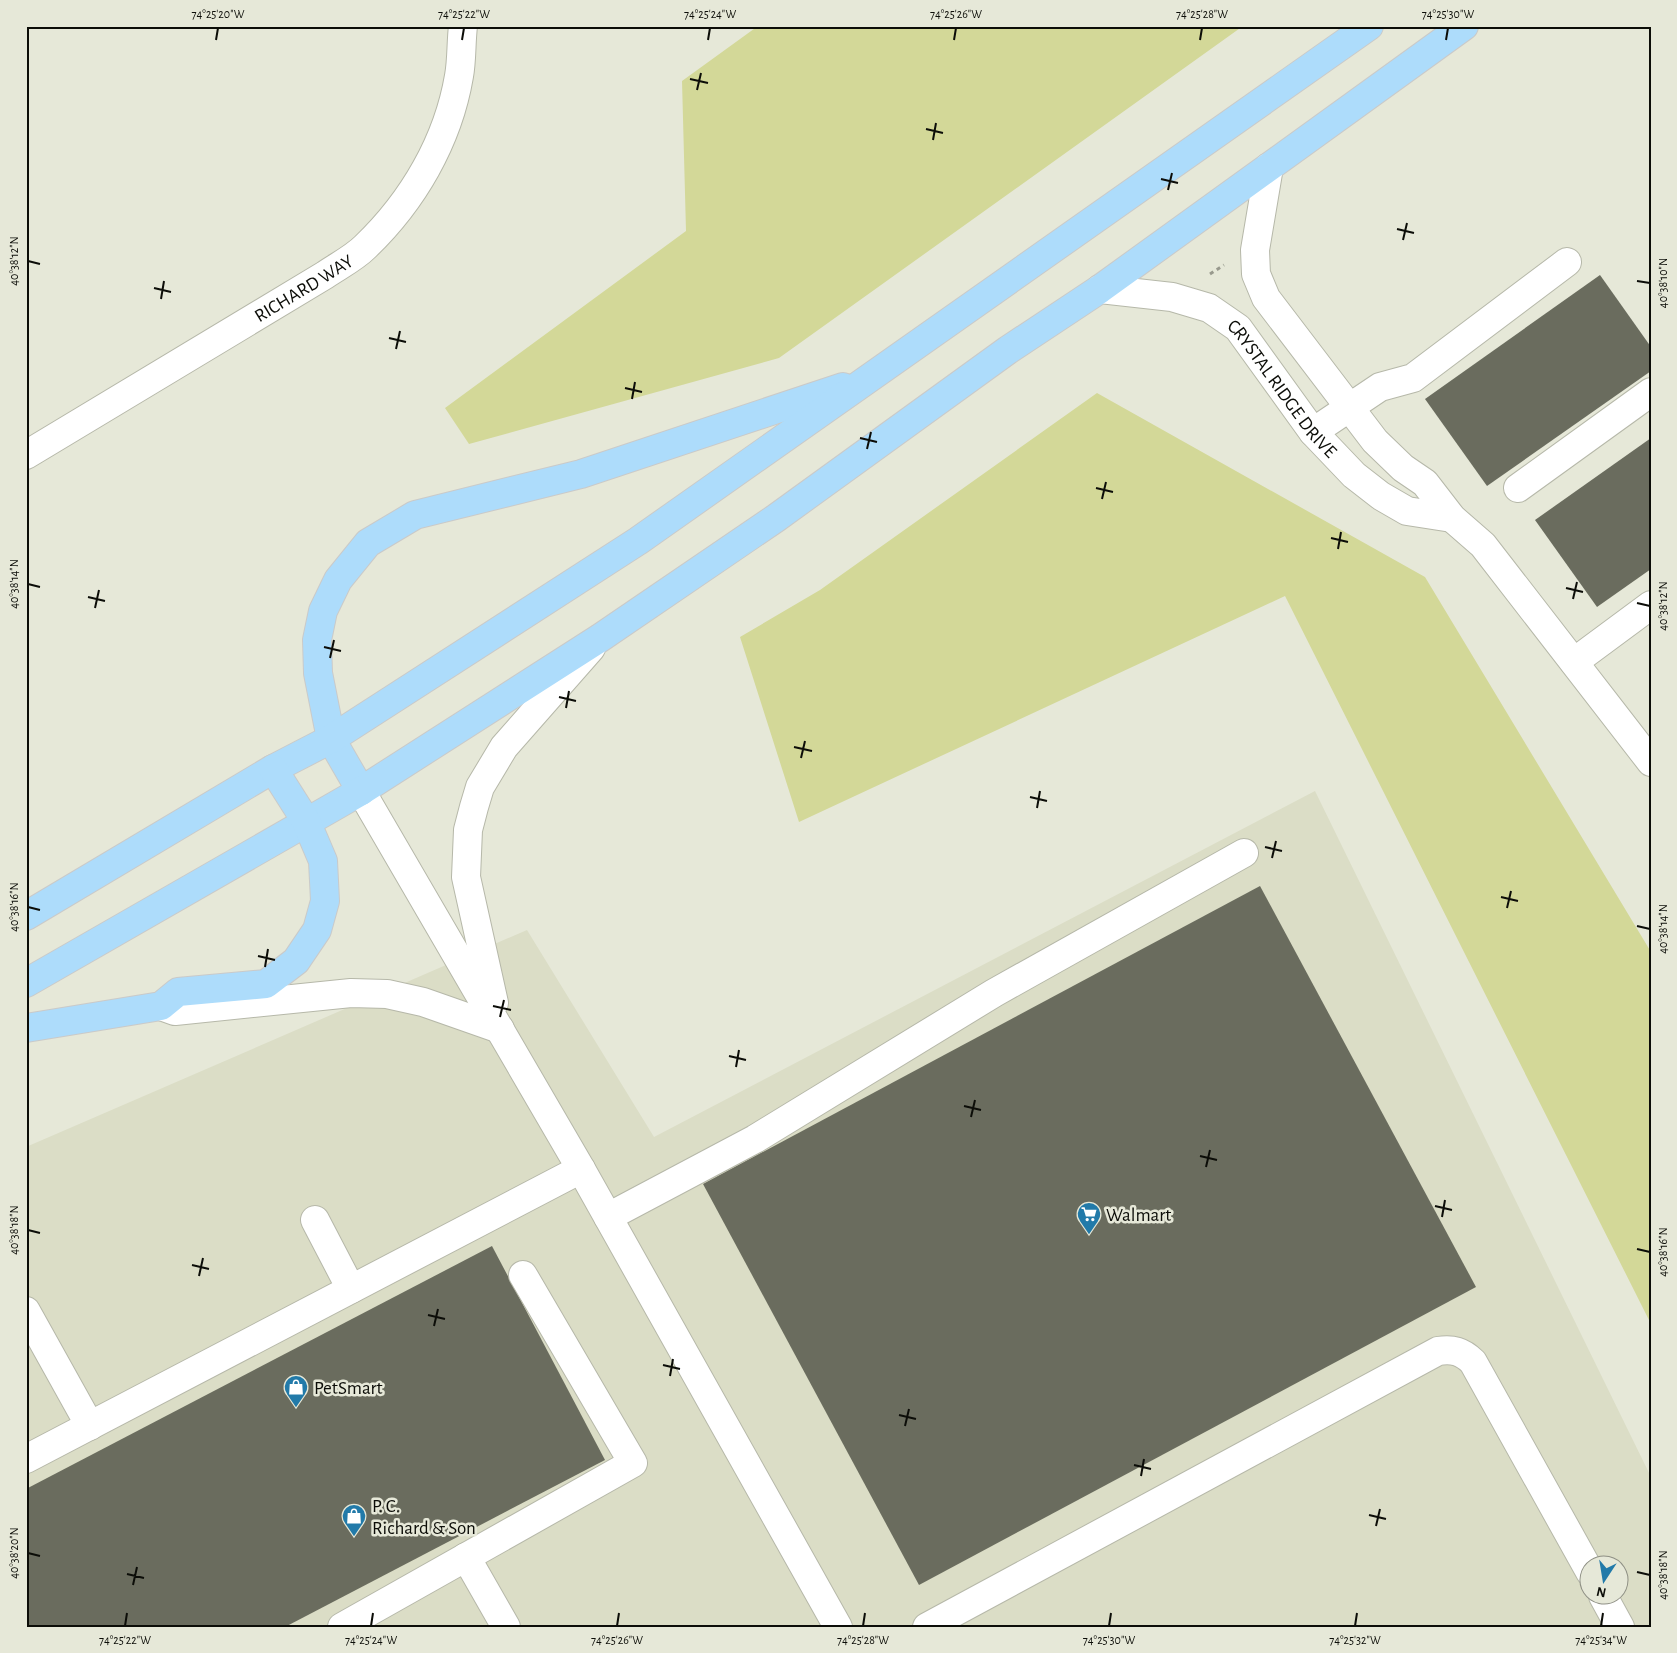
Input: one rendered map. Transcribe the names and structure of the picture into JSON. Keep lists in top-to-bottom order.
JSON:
{
  "streets": {
    "street": ["RICHARD WAY", "CRYSTAL RIDGE DRIVE"]
  },
  "places": {
    "supermarket": ["Walmart"],
    "shop": ["PetSmart", "P. C. Richard & Son"]
  },
  "north": "bottom",
  "coordinates": [
    "74°25'20\"W",
    "74°25'22\"W",
    "74°25'24\"W",
    "74°25'26\"W",
    "74°25'28\"W",
    "74°25'30\"W",
    "40°38'12\"N",
    "40°38'10\"N",
    "40°38'14\"N",
    "40°38'16\"N",
    "40°38'18\"N",
    "40°38'20\"N",
    "74°25'32\"W",
    "74°25'34\"W"
  ]
}
